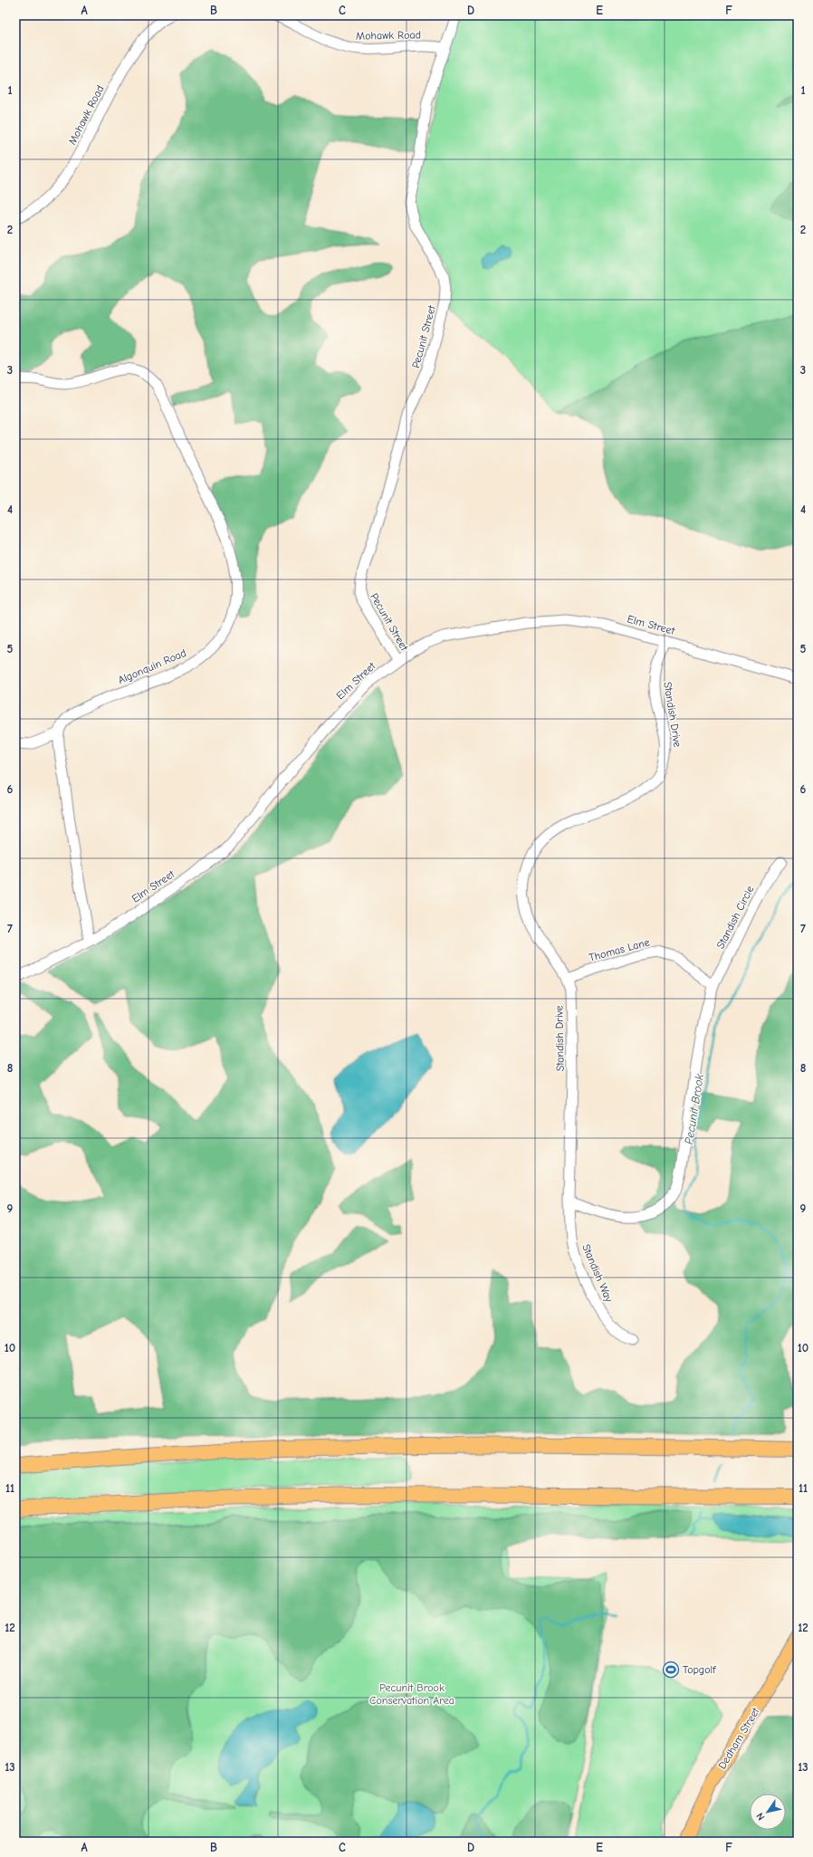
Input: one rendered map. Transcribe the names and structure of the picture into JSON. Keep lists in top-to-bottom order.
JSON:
{
  "streets": {
    "main road": ["Dedham Street"],
    "street": [
      "Mohawk Road",
      "Pecunit Street",
      "Elm Street",
      "Algonquin Road",
      "Standish Drive",
      "Standish Circle",
      "Thomas Lane",
      "Standish Way"
    ]
  },
  "crossings": [
    ["Mohawk Road", "Pecunit Street"],
    ["Pecunit Street", "Elm Street"],
    ["Elm Street", "Standish Drive"],
    ["Standish Drive", "Thomas Lane"],
    ["Standish Drive", "Standish Way"],
    ["Standish Circle", "Thomas Lane"]
  ],
  "water": ["Pecunit Brook"],
  "parks": ["Pecunit Brook Conservation Area"],
  "places": {
    "sports": ["Topgolf"]
  },
  "north": "bottom left",
  "grid": {
    "columns": [
      "A",
      "B",
      "C",
      "D",
      "E",
      "F"
    ],
    "rows": [
      "1",
      "2",
      "3",
      "4",
      "5",
      "6",
      "7",
      "8",
      "9",
      "10",
      "11",
      "12",
      "13"
    ]
  }
}
